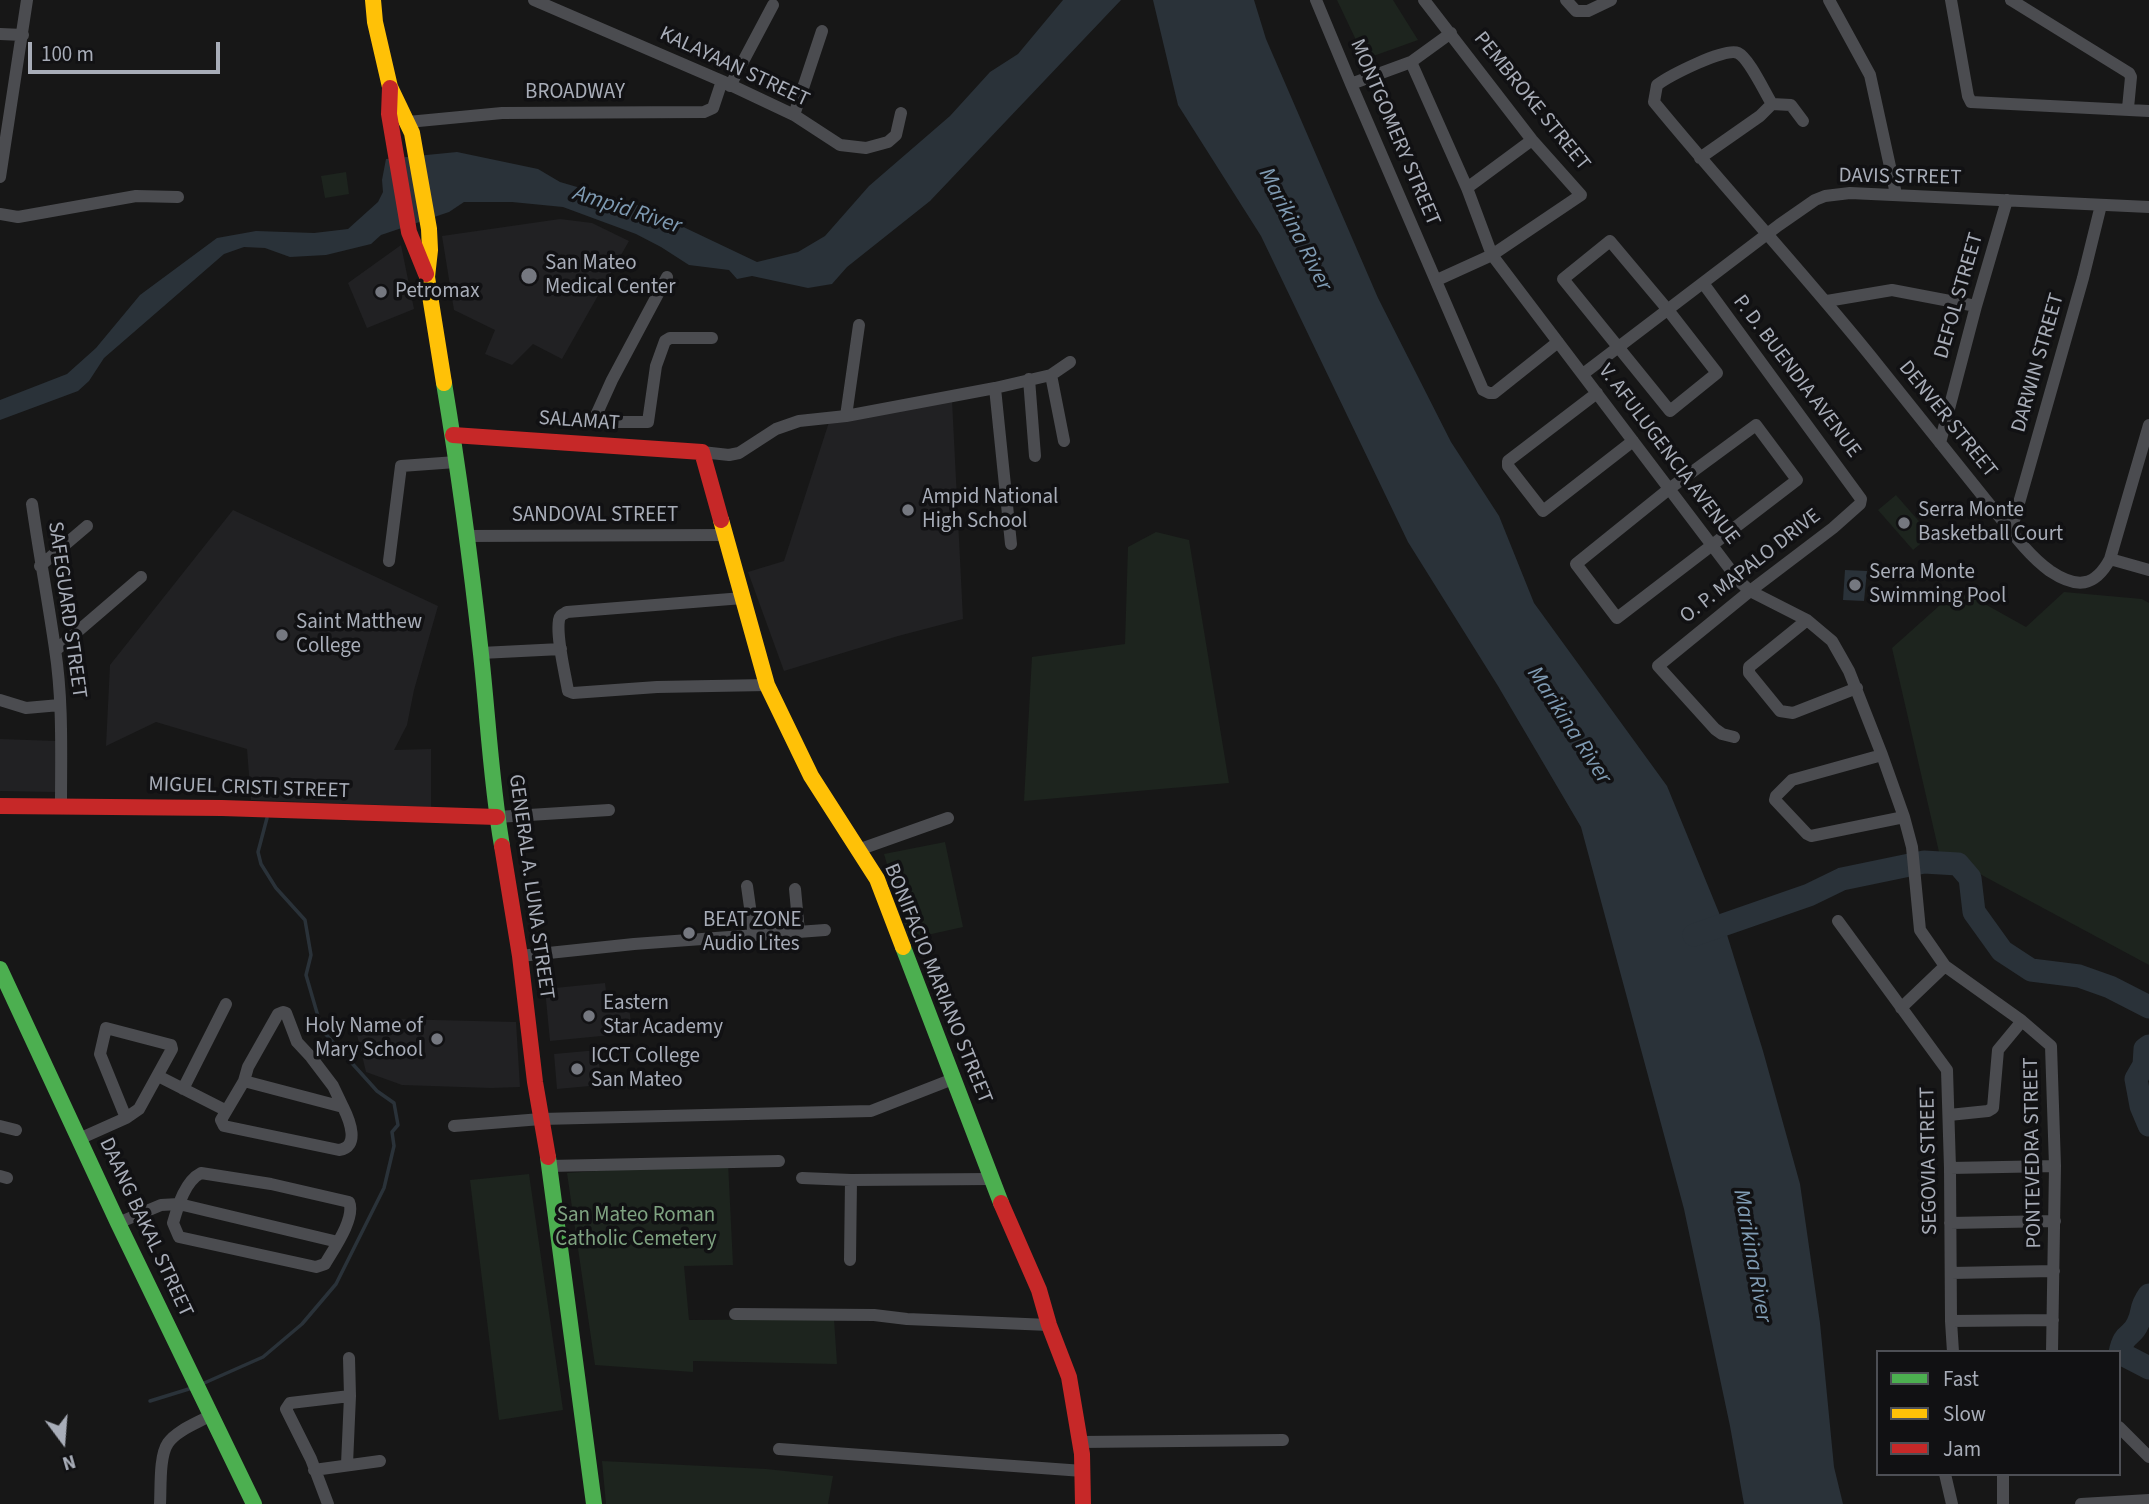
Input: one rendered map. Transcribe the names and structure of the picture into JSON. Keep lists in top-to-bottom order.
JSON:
{
  "streets": {
    "street": [
      "KALAYAAN STREET",
      "BROADWAY",
      "PEMBROKE STREET",
      "MONTGOMERY STREET",
      "DAVIS STREET",
      "DEFOL STREET",
      "DARWIN STREET",
      "P. D. BUENDIA AVENUE",
      "DENVER STREET",
      "SALAMAT",
      "V. AFULUGENCIA AVENUE",
      "SANDOVAL STREET",
      "O. P. MAPALO DRIVE",
      "SAFEGUARD STREET",
      "MIGUEL CRISTI STREET",
      "GENERAL A. LUNA STREET",
      "BONIFACIO MARIANO STREET",
      "PONTEVEDRA STREET",
      "SEGOVIA STREET",
      "DAANG BAKAL STREET"
    ]
  },
  "crossings": [
    ["KALAYAAN STREET", "BROADWAY"],
    ["BROADWAY", "GENERAL A. LUNA STREET"],
    ["PEMBROKE STREET", "V. AFULUGENCIA AVENUE"],
    ["MONTGOMERY STREET", "V. AFULUGENCIA AVENUE"],
    ["DAVIS STREET", "DEFOL STREET"],
    ["DAVIS STREET", "DARWIN STREET"],
    ["DAVIS STREET", "P. D. BUENDIA AVENUE"],
    ["DAVIS STREET", "DENVER STREET"],
    ["DAVIS STREET", "V. AFULUGENCIA AVENUE"],
    ["DEFOL STREET", "DENVER STREET"],
    ["DARWIN STREET", "DENVER STREET"],
    ["P. D. BUENDIA AVENUE", "O. P. MAPALO DRIVE"],
    ["SALAMAT", "GENERAL A. LUNA STREET"],
    ["SALAMAT", "BONIFACIO MARIANO STREET"],
    ["V. AFULUGENCIA AVENUE", "O. P. MAPALO DRIVE"],
    ["V. AFULUGENCIA AVENUE", "PONTEVEDRA STREET"],
    ["SANDOVAL STREET", "GENERAL A. LUNA STREET"],
    ["SANDOVAL STREET", "BONIFACIO MARIANO STREET"],
    ["SAFEGUARD STREET", "MIGUEL CRISTI STREET"],
    ["MIGUEL CRISTI STREET", "GENERAL A. LUNA STREET"]
  ],
  "water": ["Ampid River", "Marikina River"],
  "parks": ["San Mateo Roman Catholic Cemetery"],
  "places": [
    "San Mateo Medical Center",
    "Petromax",
    "Ampid National High School",
    "Serra Monte Basketball Court",
    "Serra Monte Swimming Pool",
    "Saint Matthew College",
    "BEAT ZONE Audio Lites",
    "Eastern Star Academy",
    "Holy Name of Mary School",
    "ICCT College San Mateo"
  ],
  "legend": ["Fast", "Slow", "Jam"],
  "scale_bar": "100 m",
  "north": "bottom"
}
